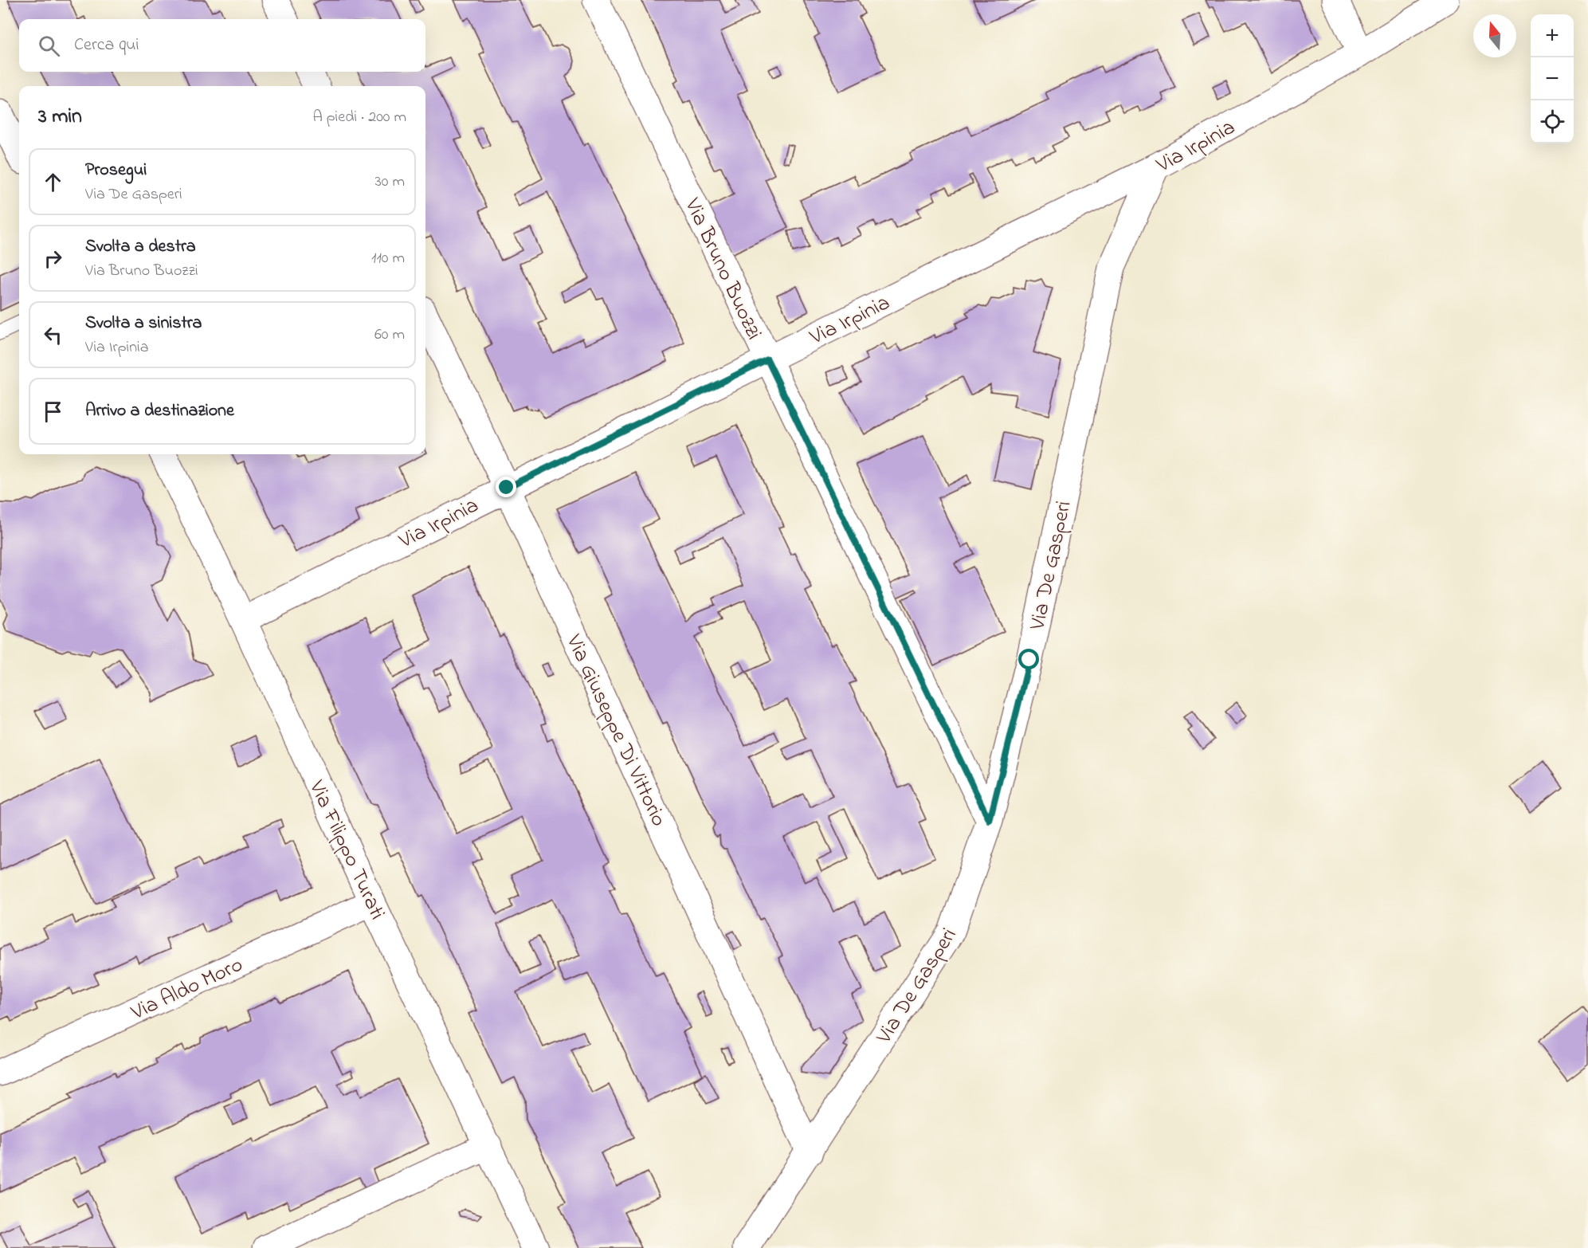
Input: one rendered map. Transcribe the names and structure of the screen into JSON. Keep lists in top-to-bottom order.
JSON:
{
  "streets": {
    "street": [
      "Via Irpinia",
      "Via Bruno Buozzi",
      "Via De Gasperi",
      "Via Giuseppe Di Vittorio",
      "Via Filippo Turati",
      "Via Aldo Moro"
    ]
  },
  "crossings": [
    ["Via Irpinia", "Via Bruno Buozzi"],
    ["Via Irpinia", "Via De Gasperi"],
    ["Via Irpinia", "Via Giuseppe Di Vittorio"],
    ["Via Irpinia", "Via Filippo Turati"],
    ["Via Bruno Buozzi", "Via De Gasperi"],
    ["Via De Gasperi", "Via Giuseppe Di Vittorio"],
    ["Via Filippo Turati", "Via Aldo Moro"]
  ],
  "north": "top",
  "page": {
    "map_buttons": ["+", "−"],
    "search": "Cerca qui",
    "heading": ["3 min", "A piedi · 200 m"],
    "list": [
      ["Prosegui", "Via De Gasperi", "30 m"],
      ["Svolta a destra", "Via Bruno Buozzi", "110 m"],
      ["Svolta a sinistra", "Via Irpinia", "60 m"],
      "Arrivo a destinazione"
    ]
  }
}
